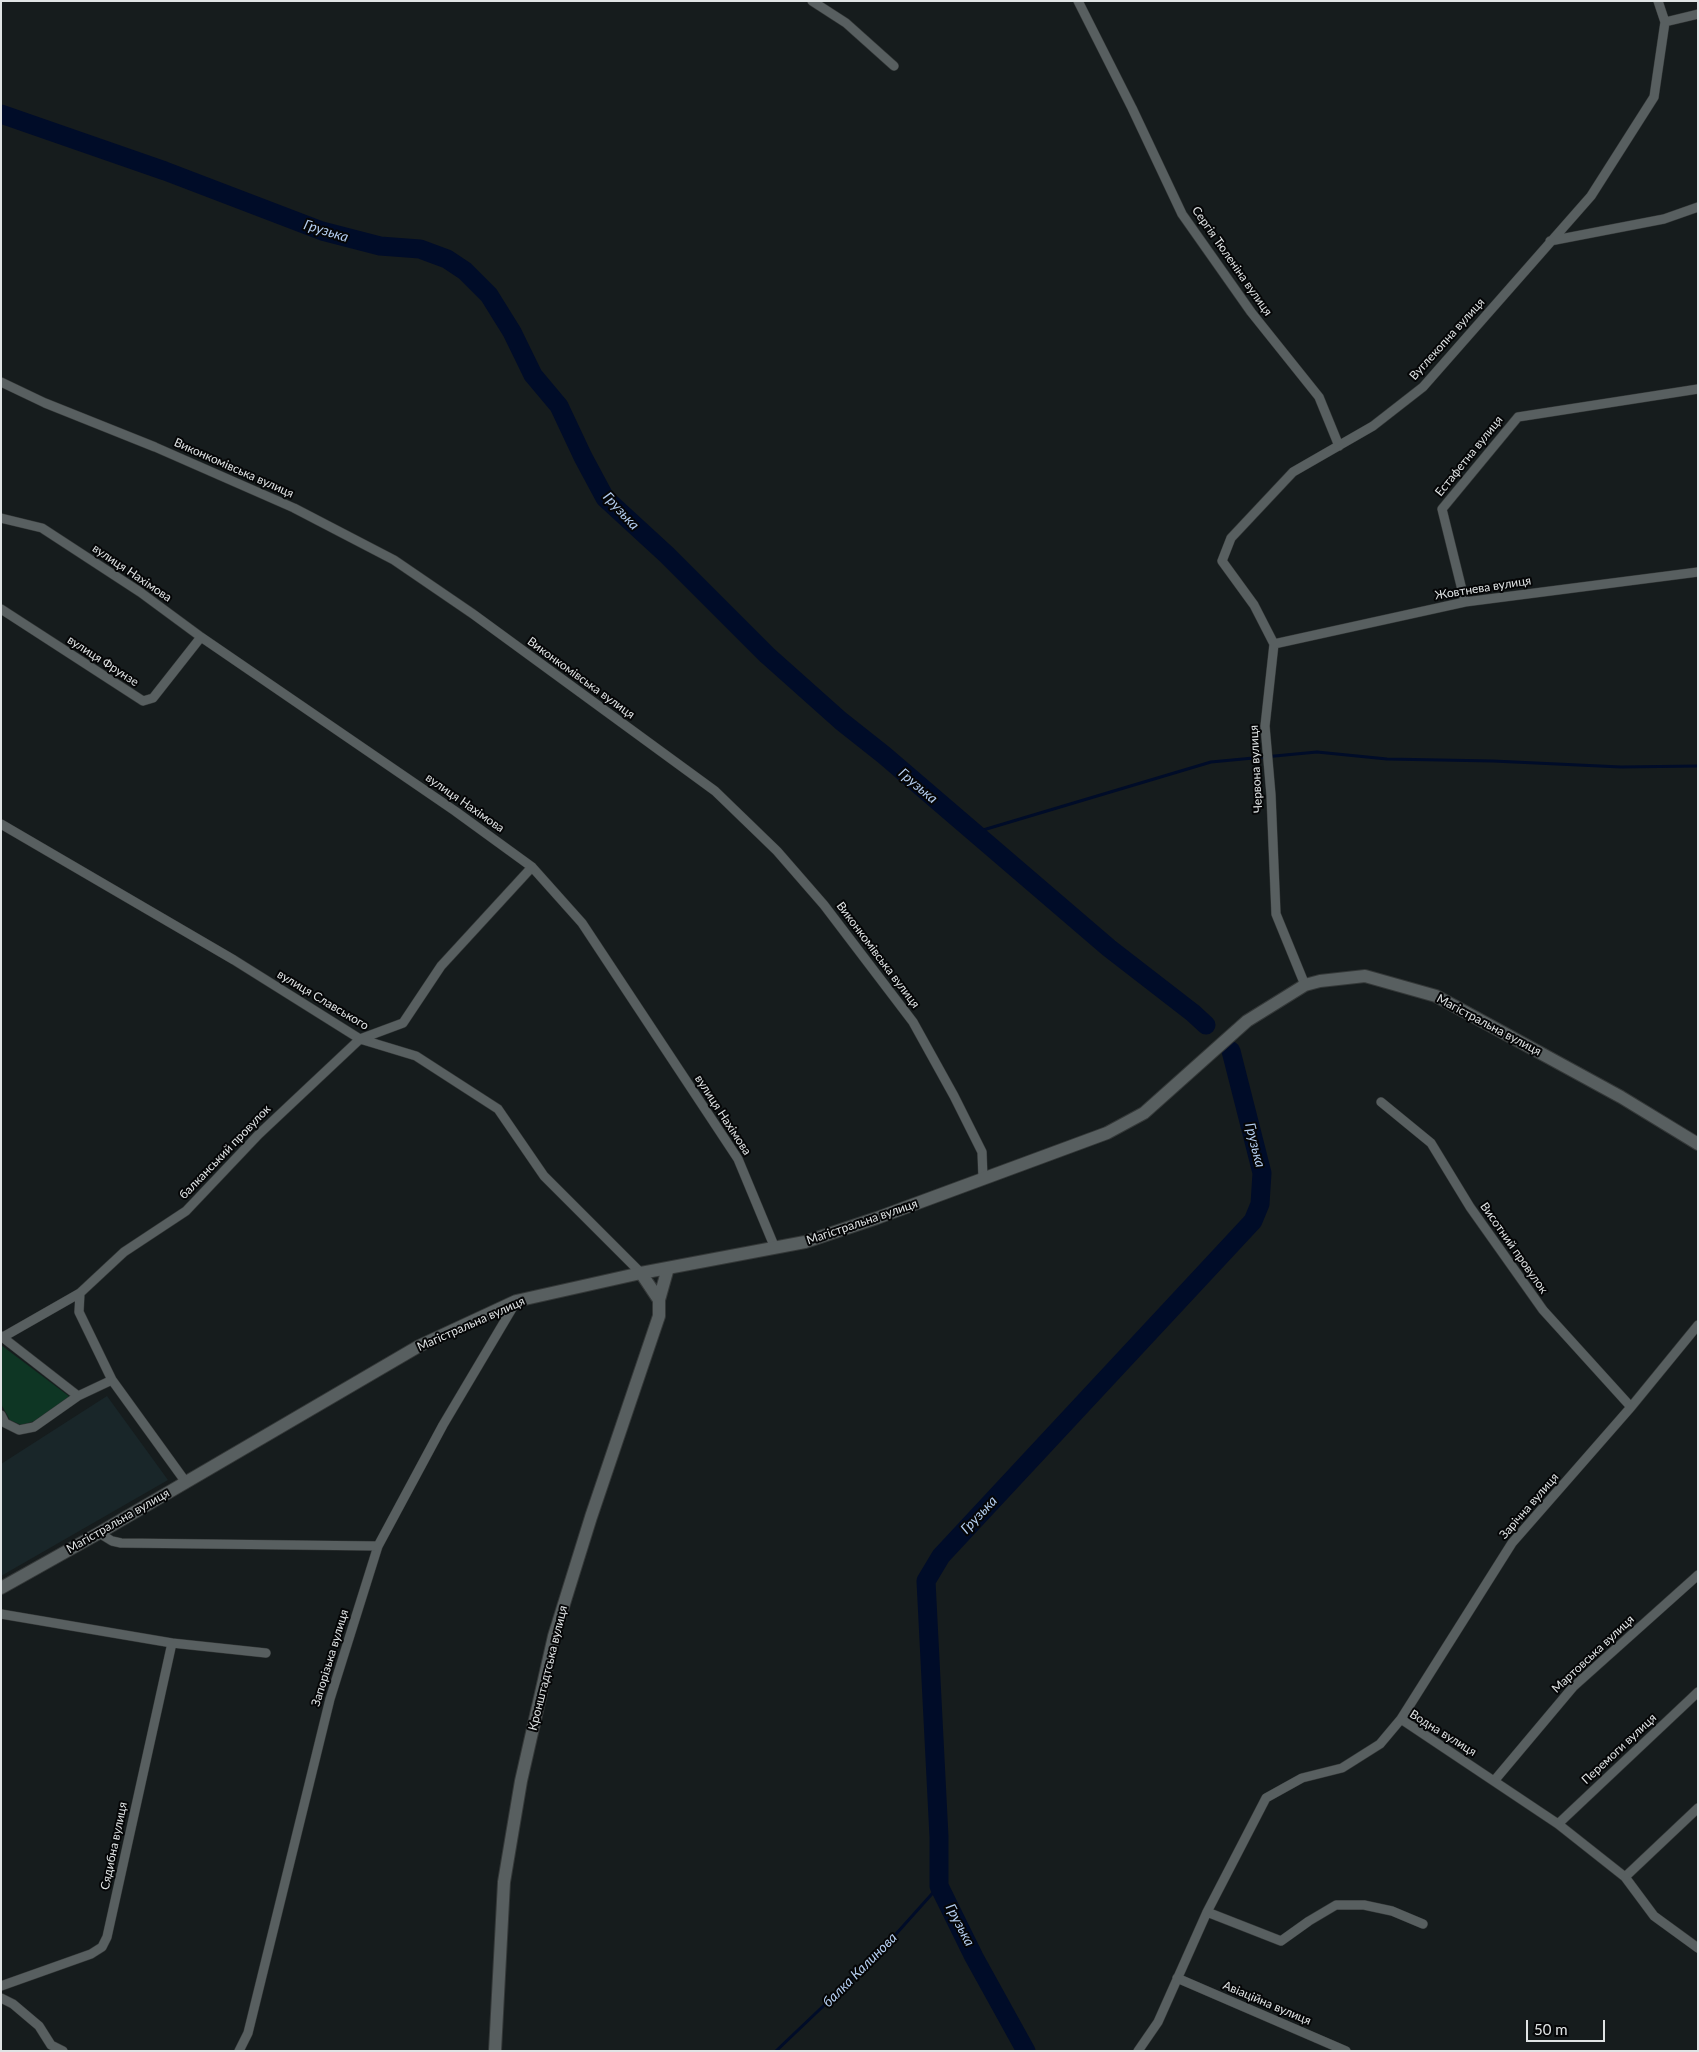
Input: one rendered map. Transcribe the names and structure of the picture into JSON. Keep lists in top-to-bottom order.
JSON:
{
  "streets": {
    "main road": ["Магістральна вулиця", "Кронштадтська вулиця"],
    "street": [
      "Сергія Тюленіна вулиця",
      "Вуглекопна вулиця",
      "Естафетна вулиця",
      "Виконкомівська вулиця",
      "вулиця Нахімова",
      "Жовтнева вулиця",
      "вулиця Фрунзе",
      "Червона вулиця",
      "вулиця Славського",
      "балканський провулок",
      "Висотний провулок",
      "Зарічна вулиця",
      "Мартовська вулиця",
      "Запорізька вулиця",
      "Водна вулиця",
      "Перемоги вулиця",
      "Сядибна вулиця",
      "Авіаційна вулиця"
    ]
  },
  "crossings": [
    ["Сергія Тюленіна вулиця", "Вуглекопна вулиця"],
    ["Вуглекопна вулиця", "Жовтнева вулиця"],
    ["Вуглекопна вулиця", "Червона вулиця"],
    ["Естафетна вулиця", "Жовтнева вулиця"],
    ["Виконкомівська вулиця", "Магістральна вулиця"],
    ["вулиця Нахімова", "вулиця Фрунзе"],
    ["вулиця Нахімова", "Магістральна вулиця"],
    ["вулиця Нахімова", "балканський провулок"],
    ["Жовтнева вулиця", "Червона вулиця"],
    ["Червона вулиця", "Магістральна вулиця"],
    ["вулиця Славського", "Магістральна вулиця"],
    ["вулиця Славського", "балканський провулок"],
    ["Магістральна вулиця", "Запорізька вулиця"],
    ["Магістральна вулиця", "Кронштадтська вулиця"],
    ["Висотний провулок", "Зарічна вулиця"],
    ["Зарічна вулиця", "Водна вулиця"],
    ["Мартовська вулиця", "Водна вулиця"],
    ["Водна вулиця", "Перемоги вулиця"],
    ["Водна вулиця", "Авіаційна вулиця"]
  ],
  "water": ["Грузька", "балка Калинова"],
  "scale_bar": "50 m"
}
